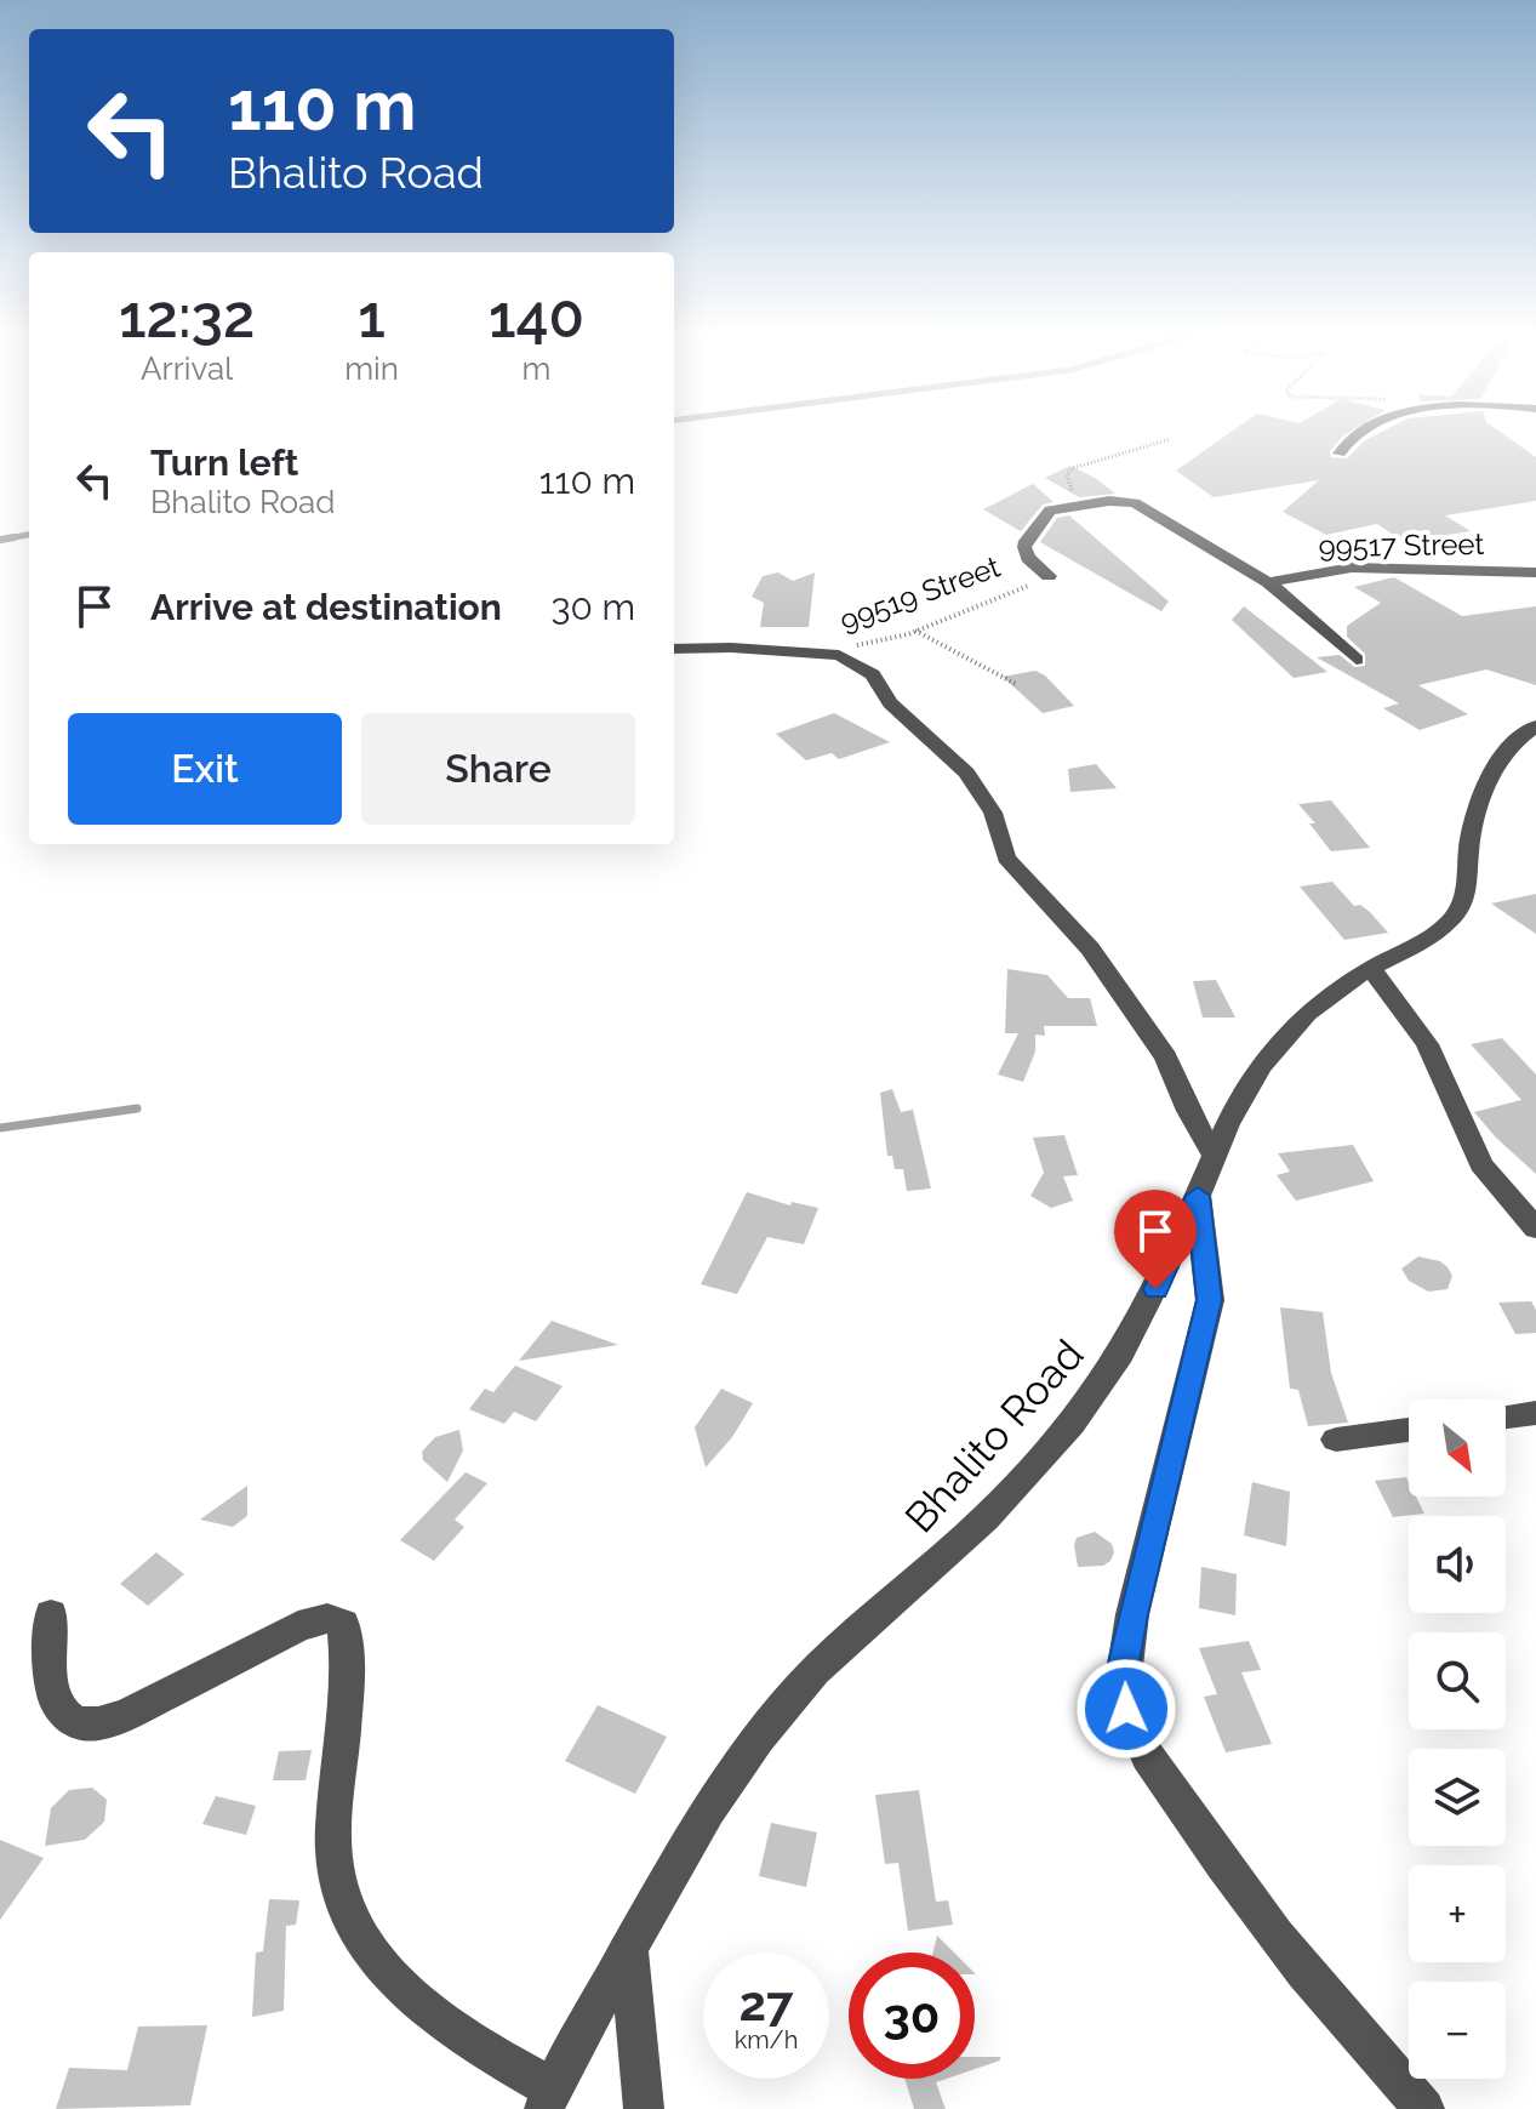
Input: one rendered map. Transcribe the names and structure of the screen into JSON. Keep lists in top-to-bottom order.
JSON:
{
  "streets": {
    "street": ["99517 Street", "99519 Street", "Bhalito Road"]
  },
  "crossings": [
    ["99519 Street", "Bhalito Road"]
  ],
  "north": "bottom right",
  "page": {
    "turn": ["110 m", "Bhalito Road"],
    "eta": [
      "12:32",
      "Arrival",
      "1",
      "min",
      "140",
      "m"
    ],
    "list": [
      {
        "name": "Turn left",
        "note": "Bhalito Road",
        "value": "110 m"
      },
      {
        "name": "Arrive at destination",
        "value": "30 m"
      }
    ],
    "buttons": ["Exit", "Share"],
    "map_buttons": ["+", "−"],
    "speed": "27 km/h",
    "limit": "30"
  }
}
